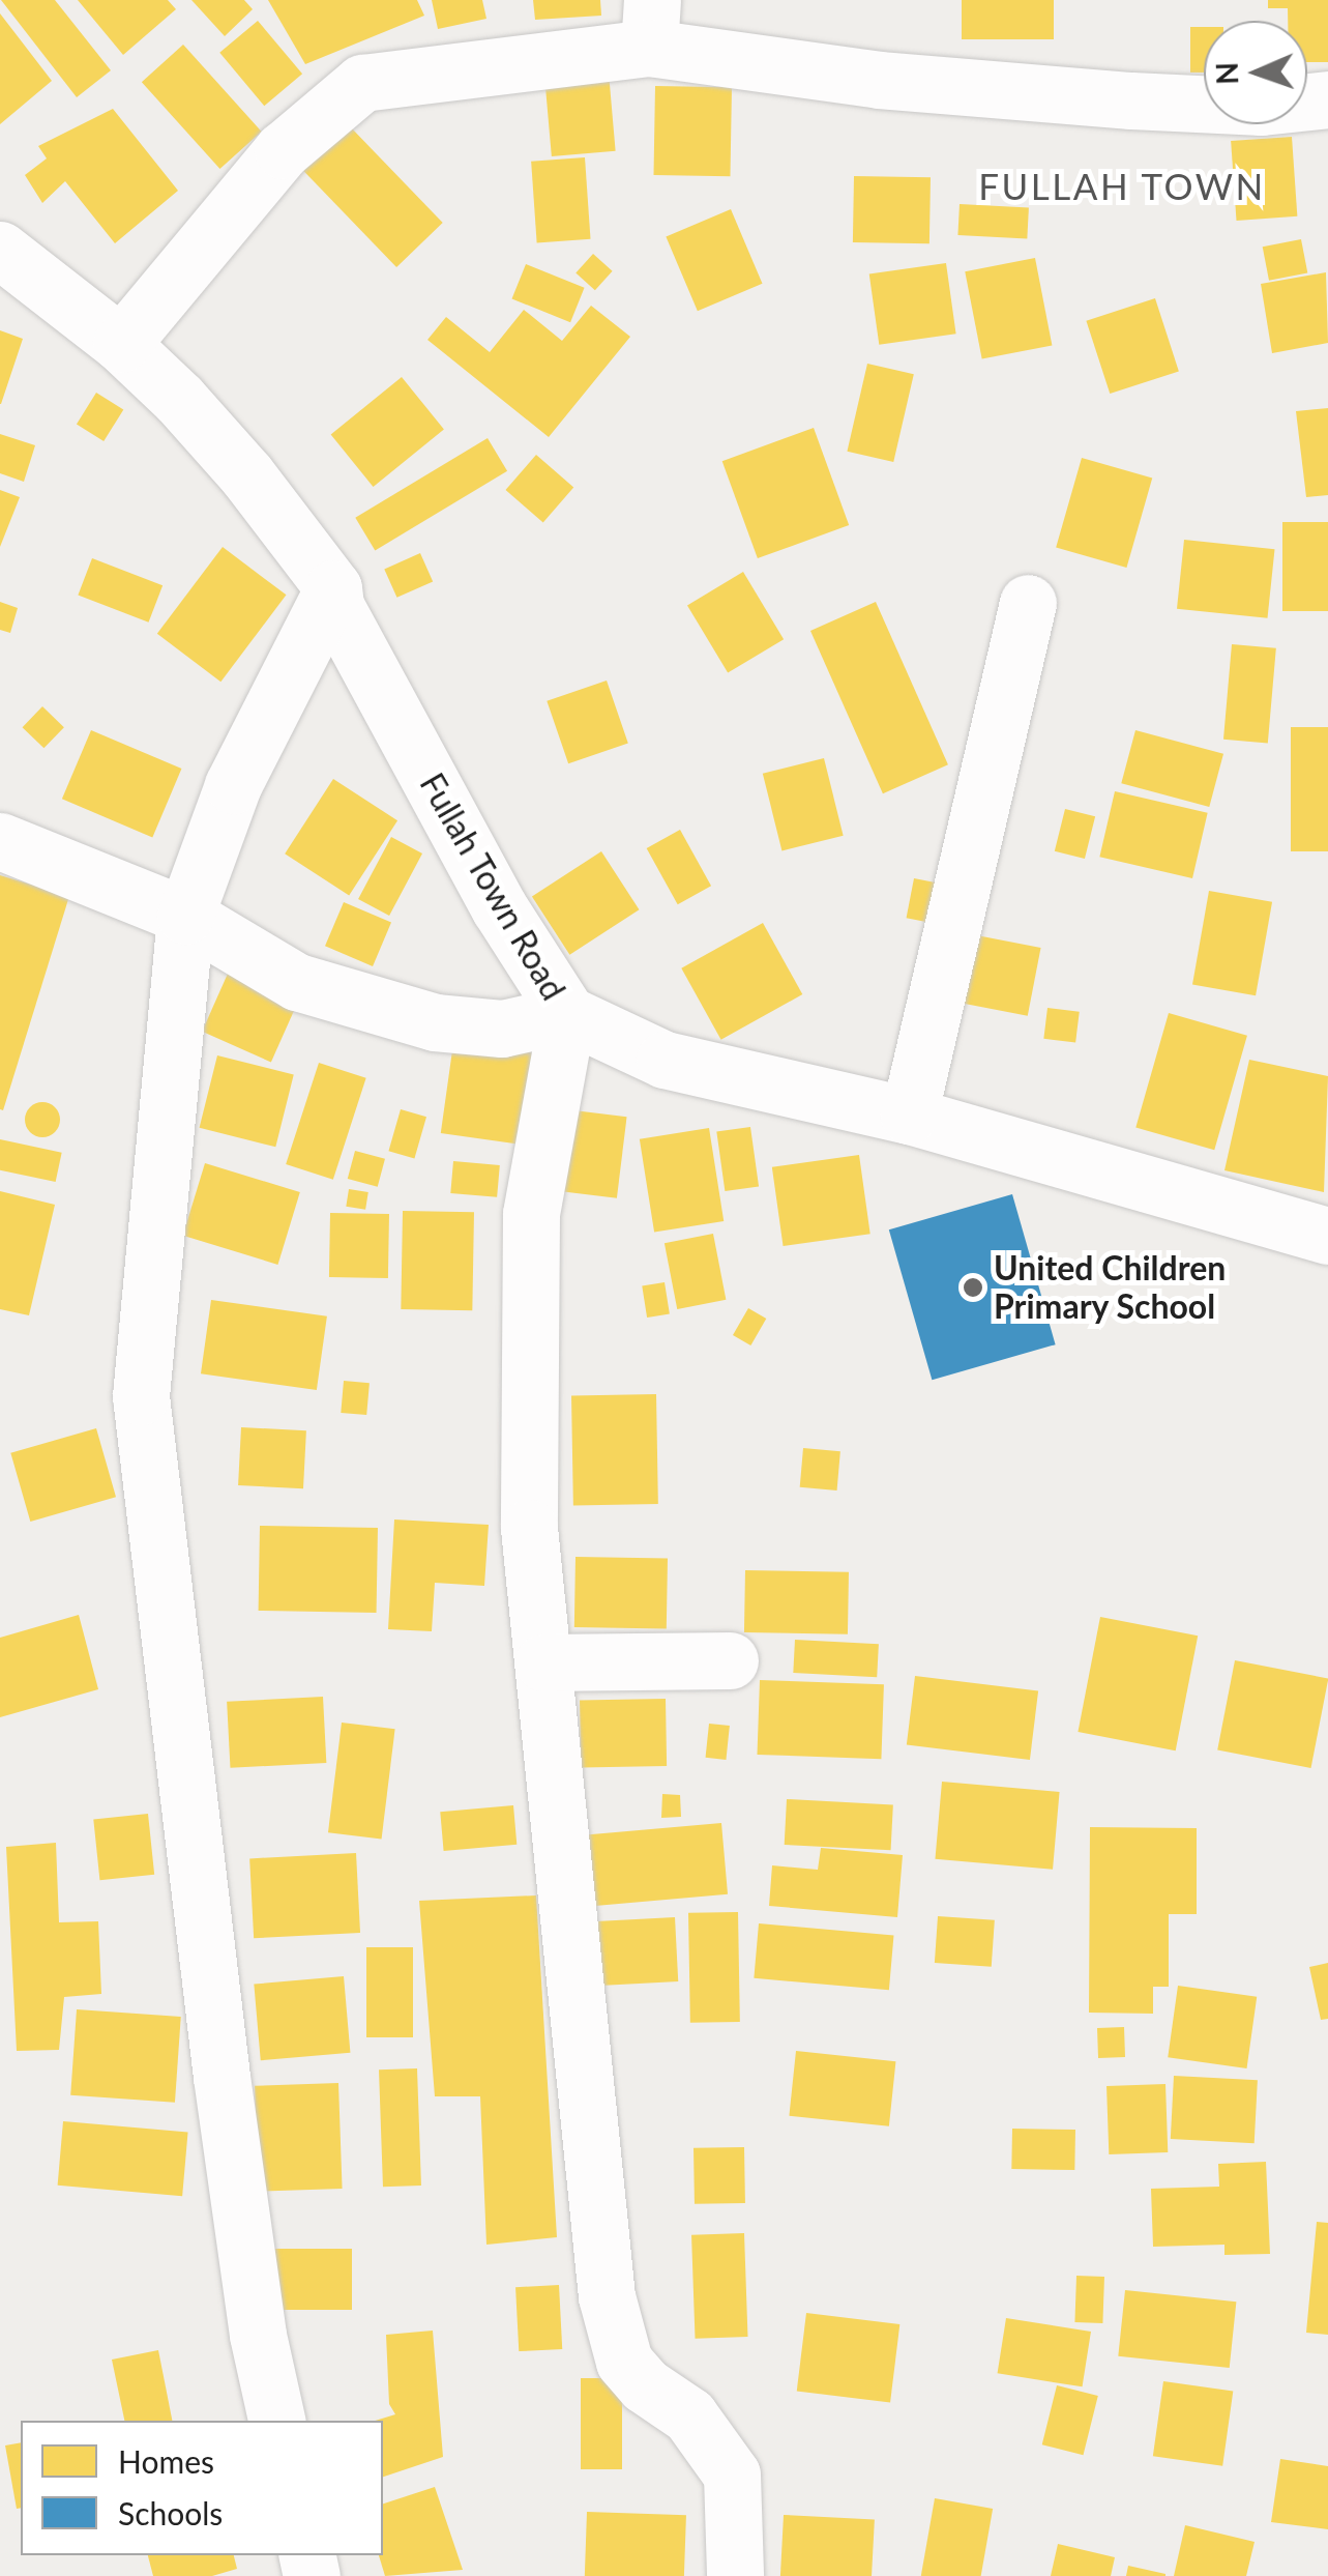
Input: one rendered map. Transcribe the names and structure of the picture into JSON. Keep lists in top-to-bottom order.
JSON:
{
  "streets": {
    "street": ["Fullah Town Road"]
  },
  "districts": ["FULLAH TOWN"],
  "places": ["United Children Primary School"],
  "legend": ["Homes", "Schools"],
  "north": "left"
}
